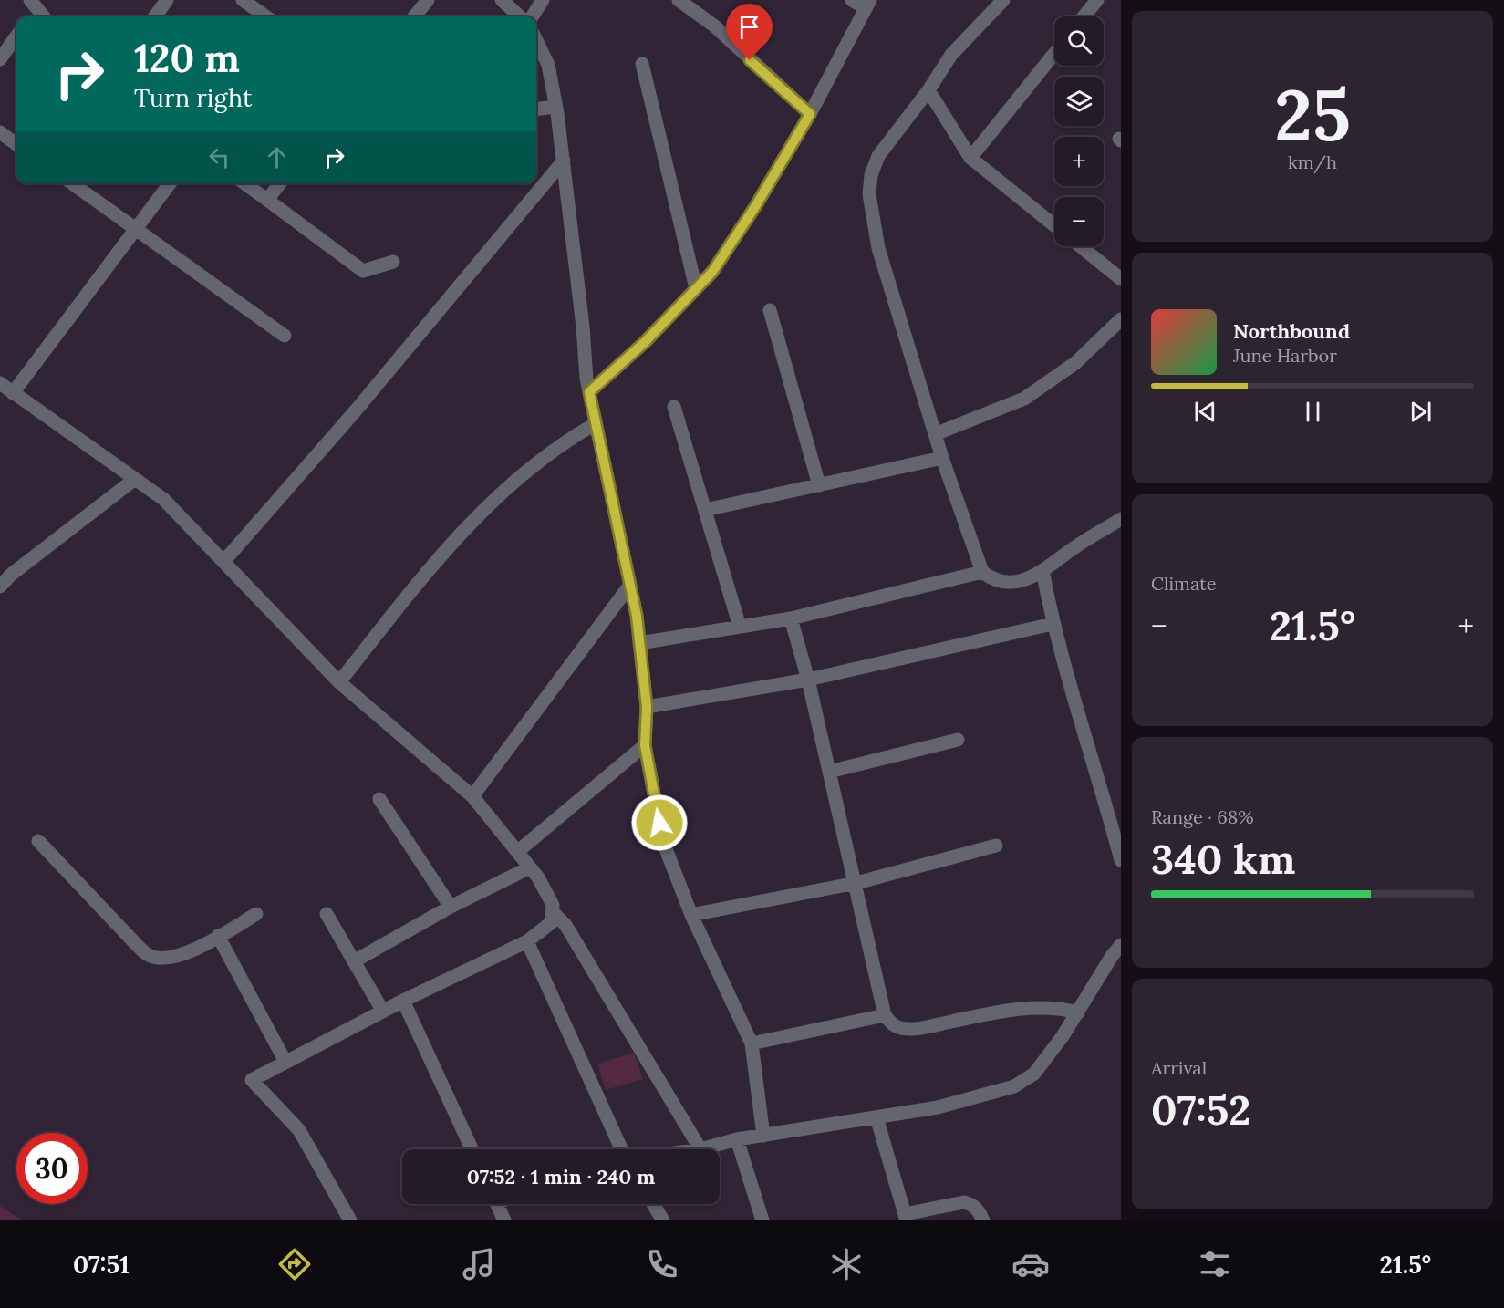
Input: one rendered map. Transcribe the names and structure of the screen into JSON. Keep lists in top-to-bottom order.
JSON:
{
  "page": {
    "tile": [
      ["25", "km/h"],
      "Climate",
      ["Range · 68%", "340 km"],
      ["Arrival", "07:52"]
    ],
    "map_buttons": ["+", "−"],
    "turn": ["120 m", "Turn right"],
    "song": ["Northbound", "June Harbor"],
    "heat": ["−", "21.5°", "+"],
    "limit": "30",
    "trip": "07:52 · 1 min · 240 m",
    "tabs": ["07:51", "21.5°"]
  }
}
